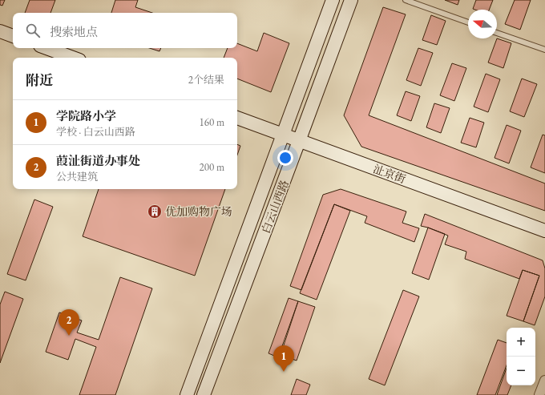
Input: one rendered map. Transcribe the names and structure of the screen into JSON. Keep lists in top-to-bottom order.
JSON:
{
  "streets": {
    "main road": ["沚京街", "白云山西路"]
  },
  "crossings": [
    ["沚京街", "白云山西路"]
  ],
  "places": {
    "building": ["优加购物广场"]
  },
  "north": "left",
  "page": {
    "search": "搜索地点",
    "heading": ["附近", "2个结果"],
    "list": [
      {
        "mark": "1",
        "name": "学院路小学",
        "note": "学校 · 白云山西路",
        "value": "160 m"
      },
      {
        "mark": "2",
        "name": "葭沚街道办事处",
        "note": "公共建筑",
        "value": "200 m"
      }
    ],
    "pins": ["2", "1"],
    "map_buttons": ["+", "−"]
  }
}
